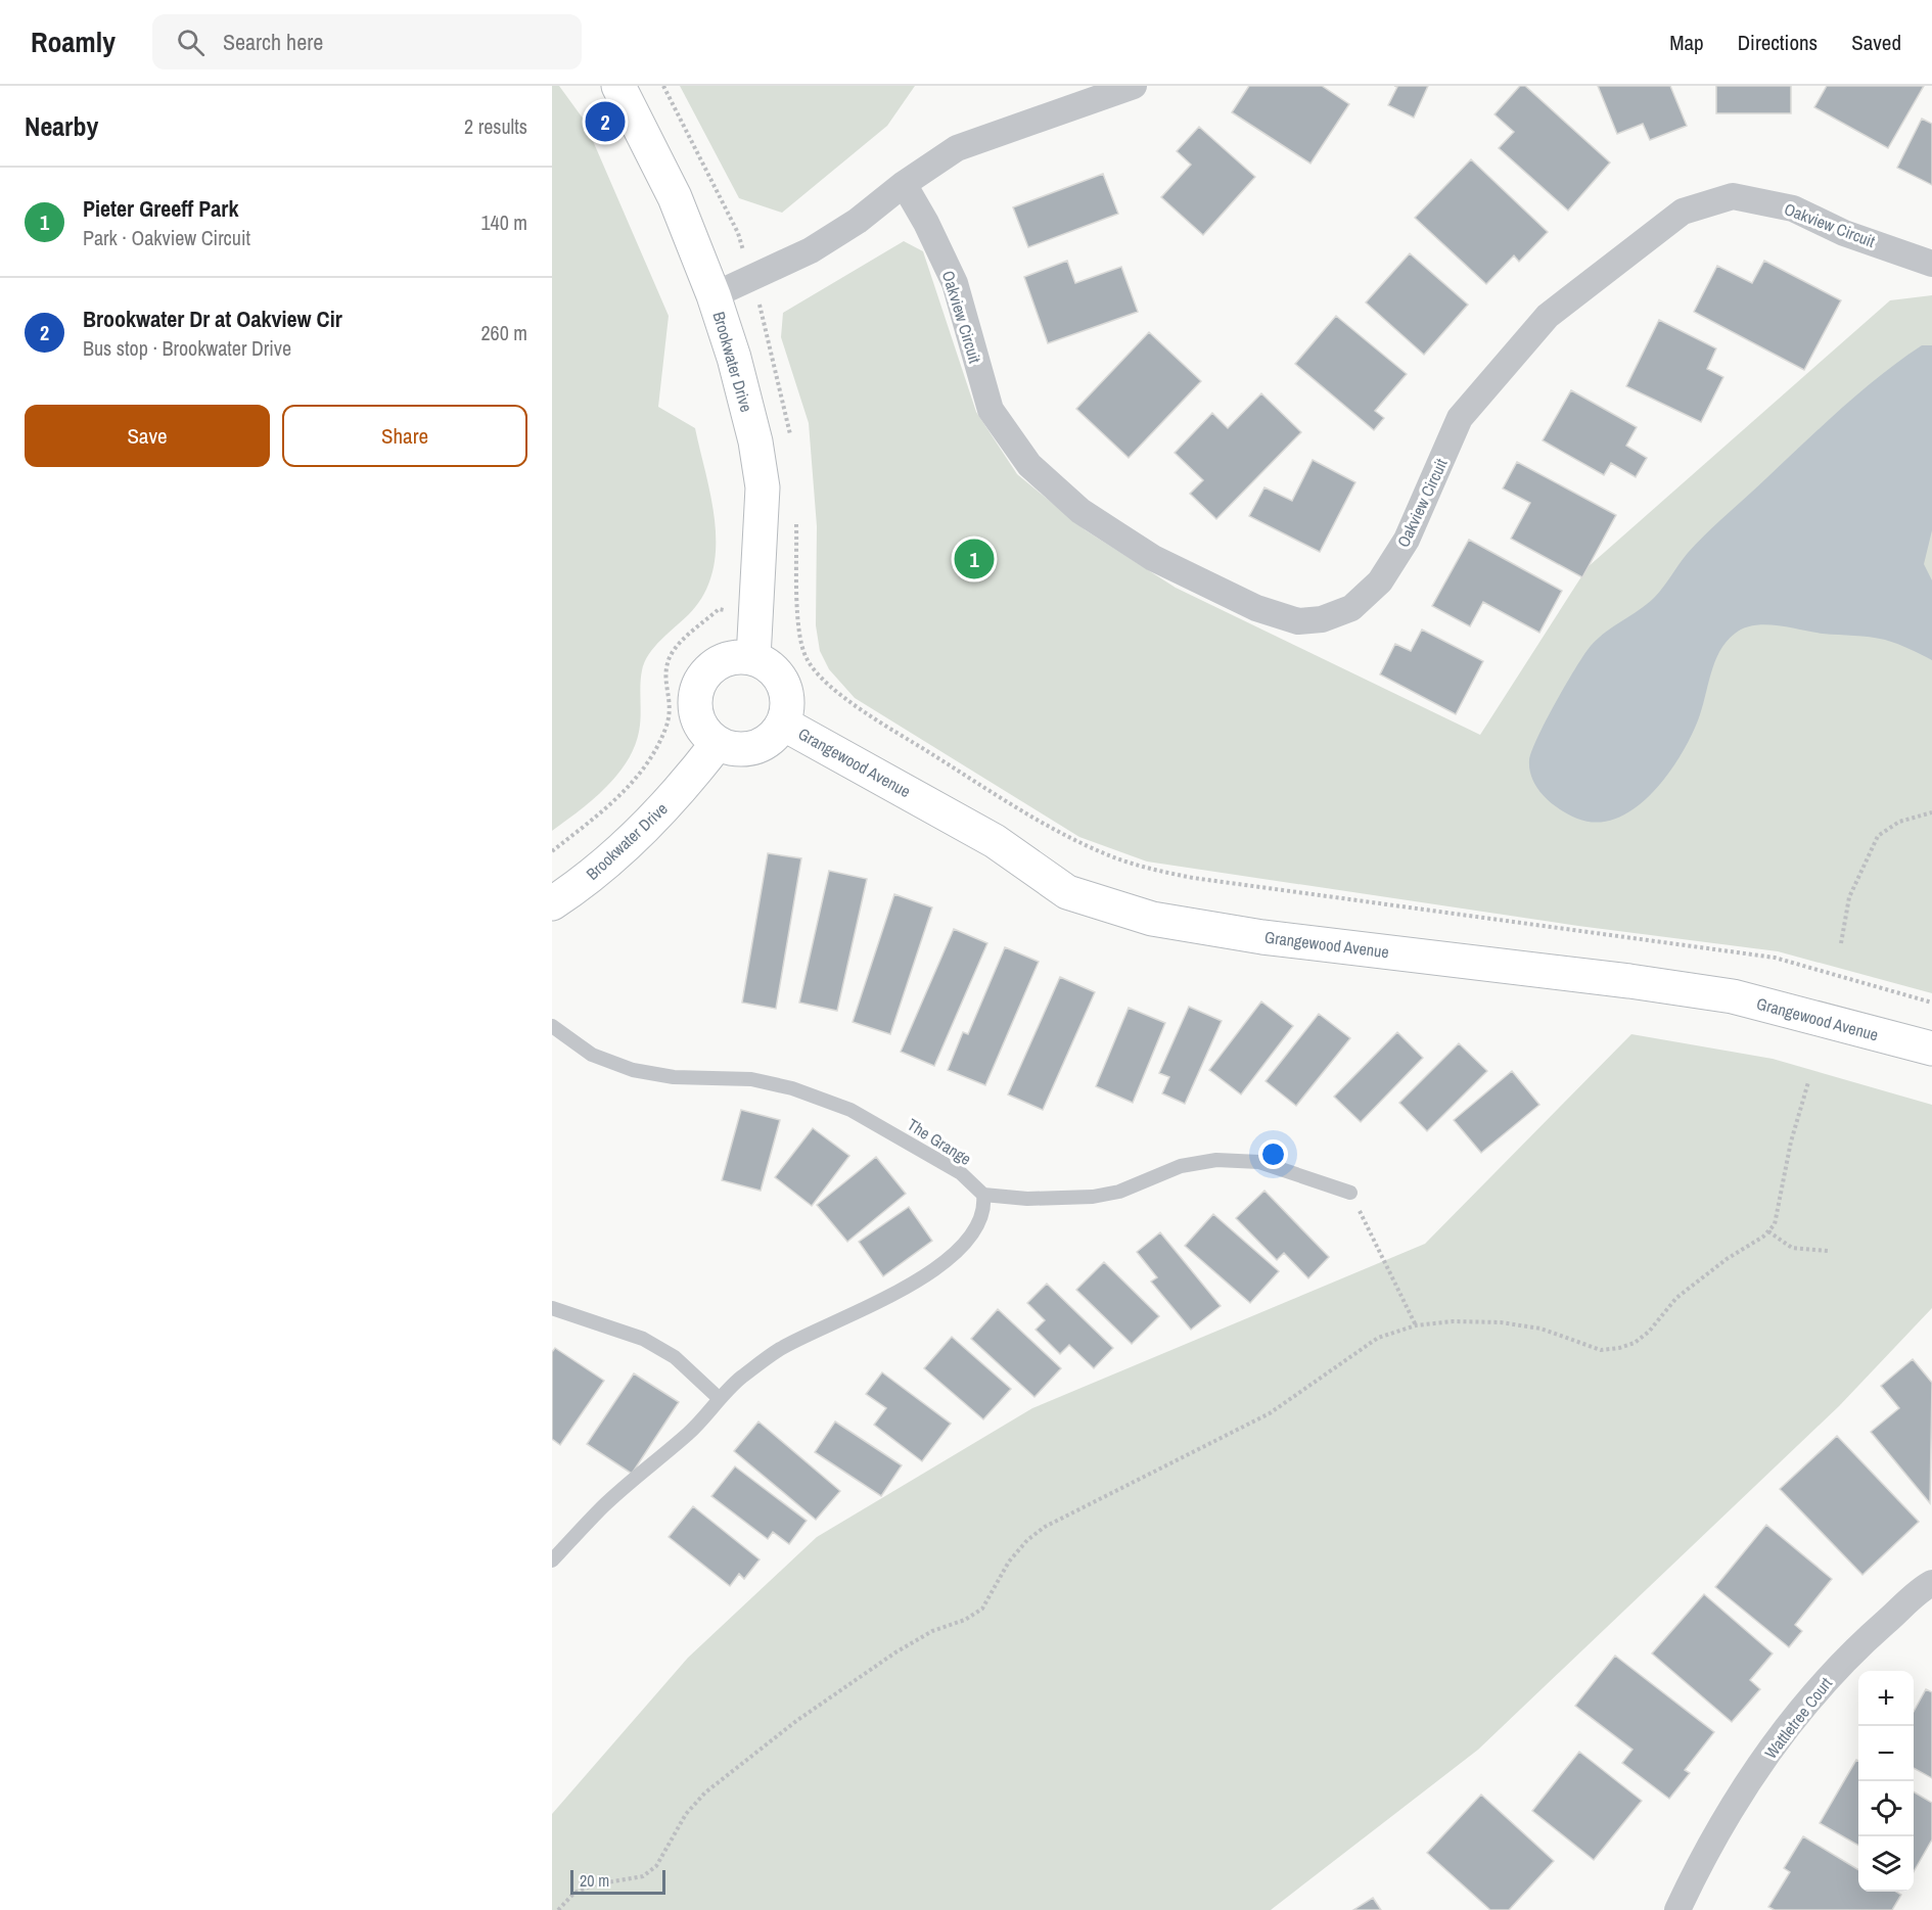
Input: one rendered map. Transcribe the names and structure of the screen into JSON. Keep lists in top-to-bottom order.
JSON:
{
  "streets": {
    "street": [
      "Oakview Circuit",
      "Brookwater Drive",
      "Grangewood Avenue",
      "Wattletree Court"
    ],
    "lane": ["The Grange"]
  },
  "crossings": [
    ["Brookwater Drive", "Grangewood Avenue"]
  ],
  "scale_bar": "20 m",
  "page": {
    "header": "Roamly",
    "search": "Search here",
    "nav": ["Map", "Directions", "Saved"],
    "heading": ["Nearby", "2 results"],
    "pins": ["2", "1"],
    "list": [
      {
        "mark": "1",
        "name": "Pieter Greeff Park",
        "note": "Park · Oakview Circuit",
        "value": "140 m"
      },
      {
        "mark": "2",
        "name": "Brookwater Dr at Oakview Cir",
        "note": "Bus stop · Brookwater Drive",
        "value": "260 m"
      }
    ],
    "buttons": ["Save", "Share"],
    "map_buttons": ["+", "−"],
    "scale": "20 m"
  }
}
